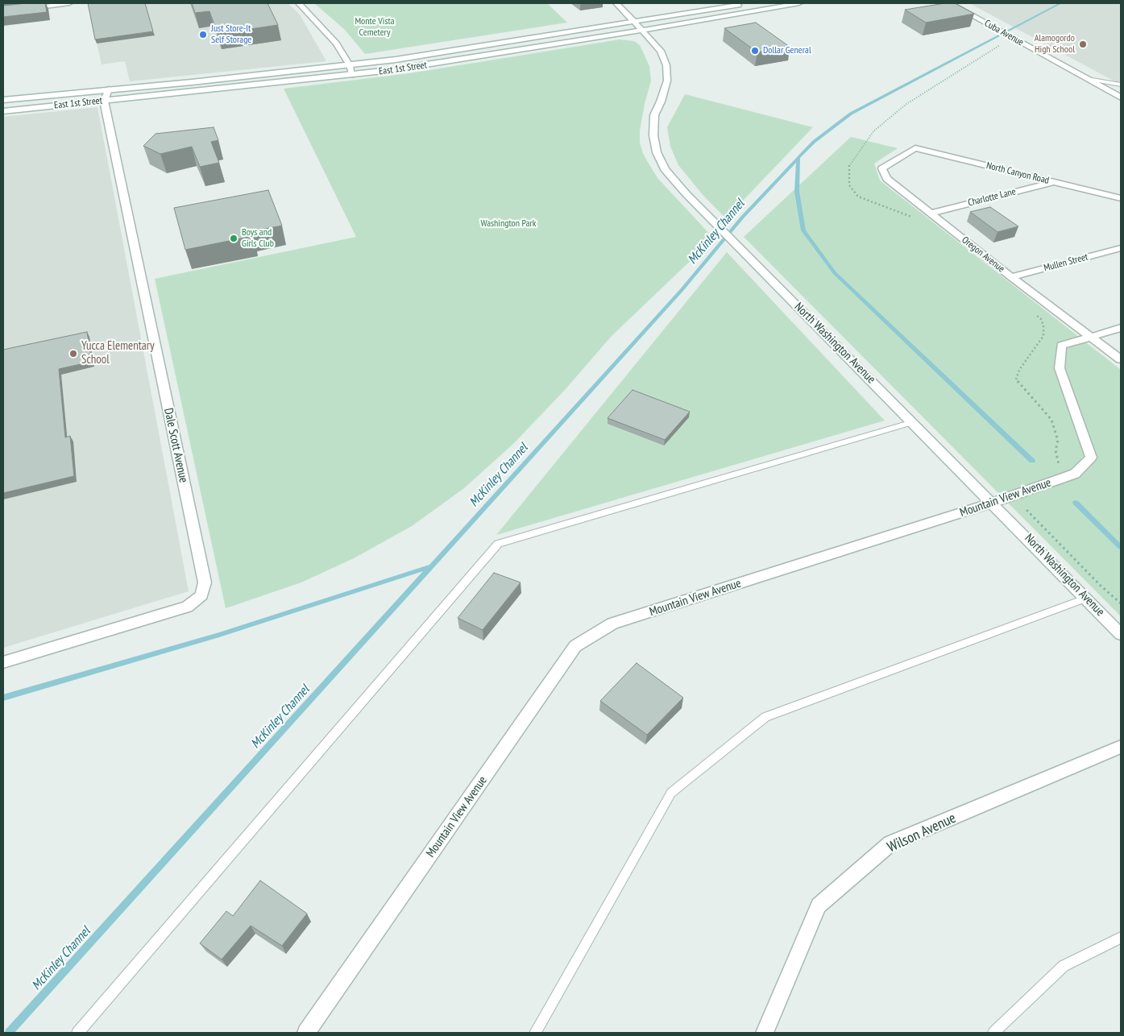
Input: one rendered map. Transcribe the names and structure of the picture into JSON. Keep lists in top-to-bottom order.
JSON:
{
  "streets": {
    "street": [
      "Cuba Avenue",
      "East 1st Street",
      "North Canyon Road",
      "Charlotte Lane",
      "Oregon Avenue",
      "Mullen Street",
      "North Washington Avenue",
      "Dale Scott Avenue",
      "Mountain View Avenue",
      "Wilson Avenue"
    ]
  },
  "crossings": [
    ["East 1st Street", "North Washington Avenue"],
    ["East 1st Street", "Dale Scott Avenue"],
    ["North Canyon Road", "Charlotte Lane"],
    ["North Canyon Road", "Oregon Avenue"],
    ["Charlotte Lane", "Oregon Avenue"],
    ["Oregon Avenue", "Mullen Street"],
    ["Oregon Avenue", "Mountain View Avenue"],
    ["North Washington Avenue", "Mountain View Avenue"]
  ],
  "water": ["McKinley Channel"],
  "parks": ["Monte Vista Cemetery", "Washington Park"],
  "places": [
    "Just Store-It Self Storage",
    "Alamogordo High School",
    "Dollar General",
    "Boys and Girls Club",
    "Yucca Elementary School"
  ]
}
